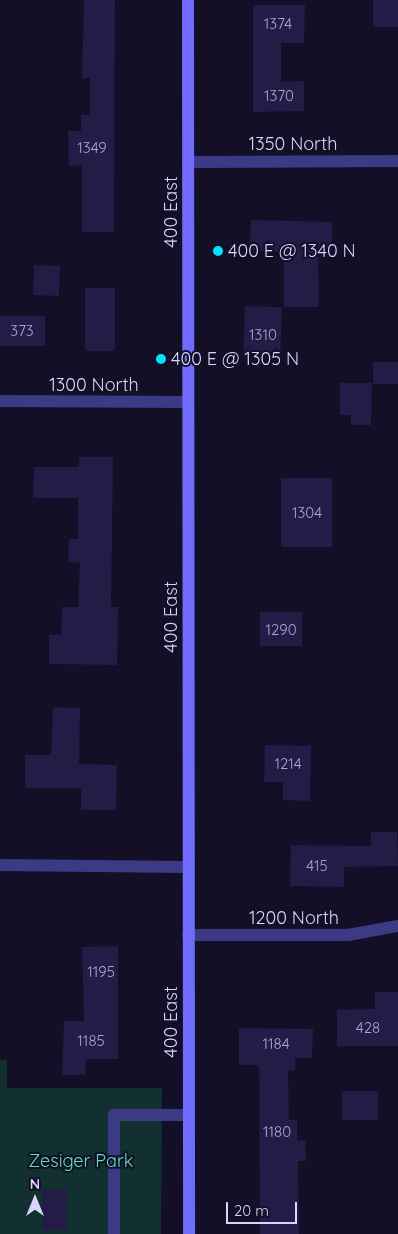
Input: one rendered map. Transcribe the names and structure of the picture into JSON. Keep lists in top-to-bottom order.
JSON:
{
  "streets": {
    "main road": ["400 East"],
    "street": ["1350 North", "1300 North", "1200 North"]
  },
  "crossings": [
    ["1350 North", "400 East"],
    ["400 East", "1300 North"],
    ["400 East", "1200 North"]
  ],
  "parks": ["Zesiger Park"],
  "places": ["400 E @ 1340 N", "400 E @ 1305 N"],
  "house_numbers": [
    "1374",
    "1370",
    "1349",
    "373",
    "1310",
    "1304",
    "1290",
    "1214",
    "415",
    "1195",
    "428",
    "1185",
    "1184",
    "1180"
  ],
  "scale_bar": "20 m",
  "north": "top"
}
